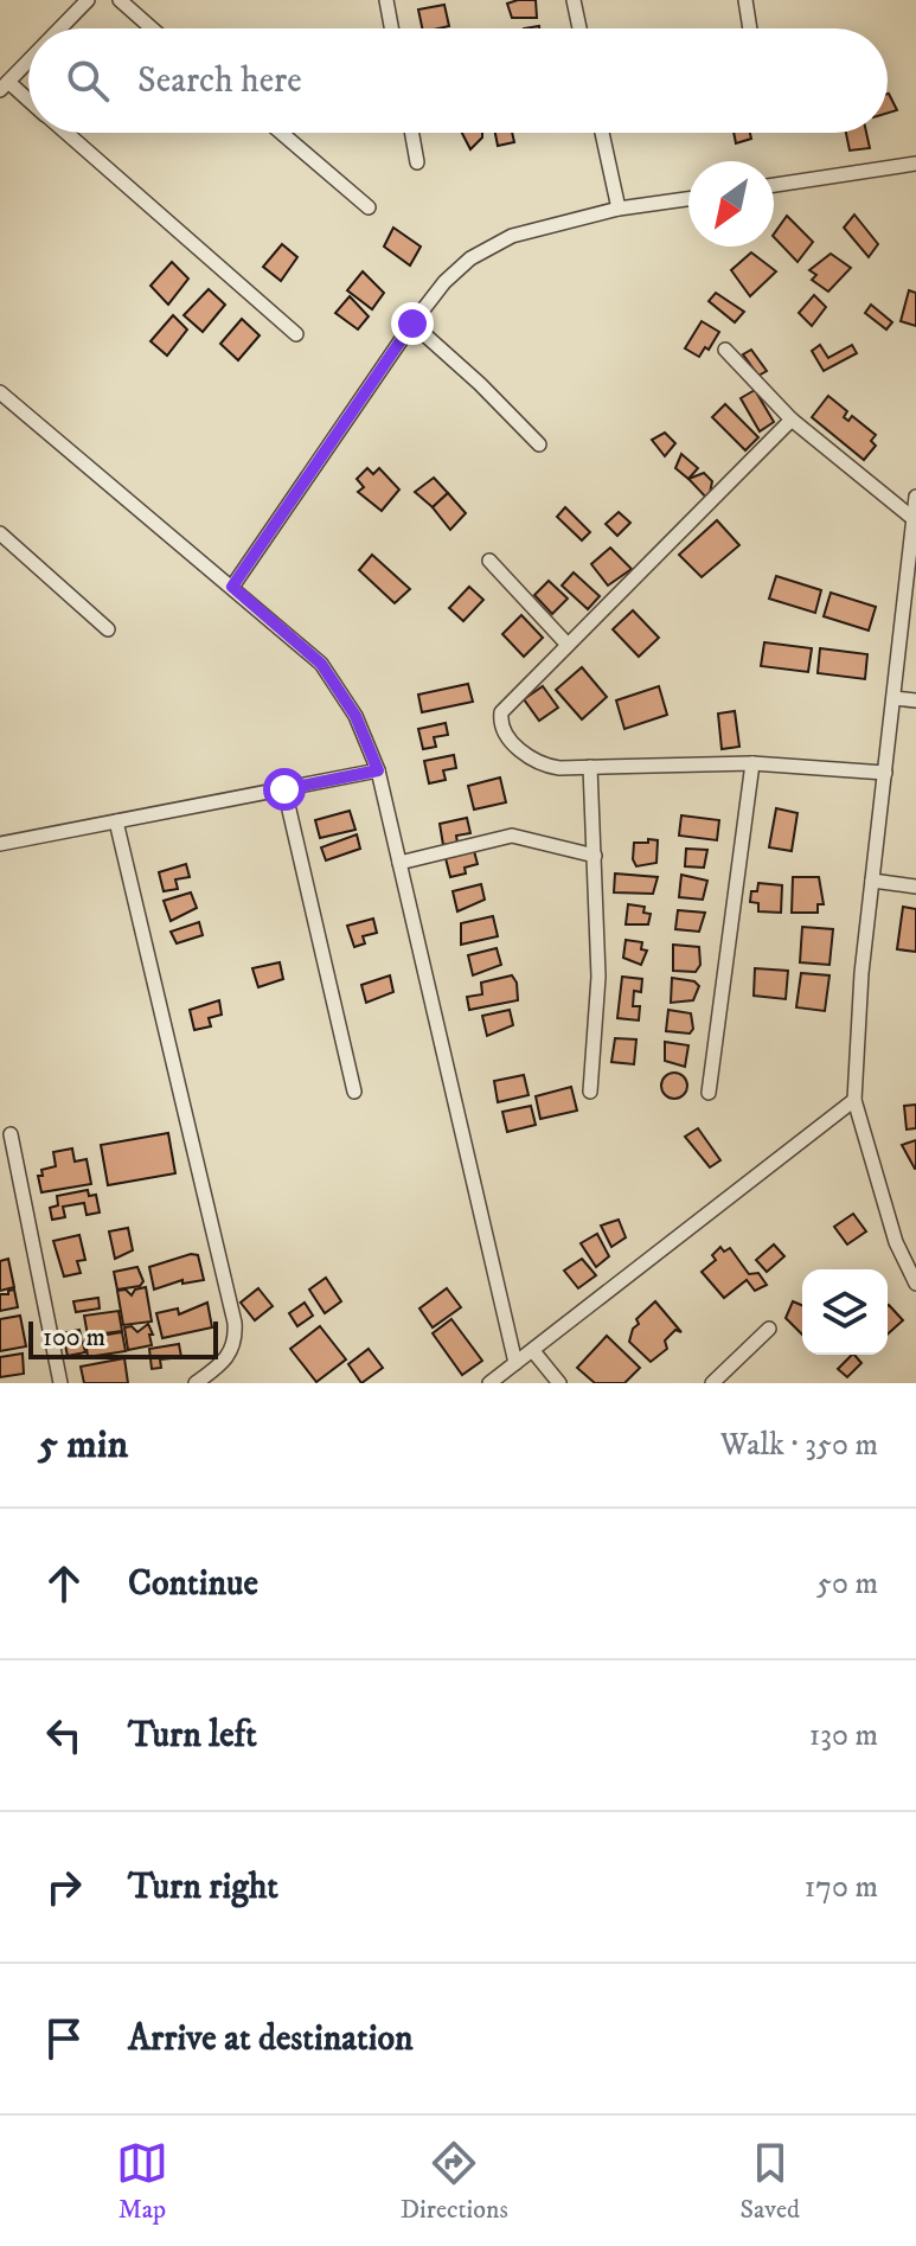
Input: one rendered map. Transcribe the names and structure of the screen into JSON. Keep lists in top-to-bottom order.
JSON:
{
  "scale_bar": "100 m",
  "north": "bottom left",
  "page": {
    "search": "Search here",
    "scale": "100 m",
    "heading": ["5 min", "Walk · 350 m"],
    "list": [
      ["Continue", "50 m"],
      ["Turn left", "130 m"],
      ["Turn right", "170 m"],
      "Arrive at destination"
    ],
    "nav": ["Map", "Directions", "Saved"]
  }
}
